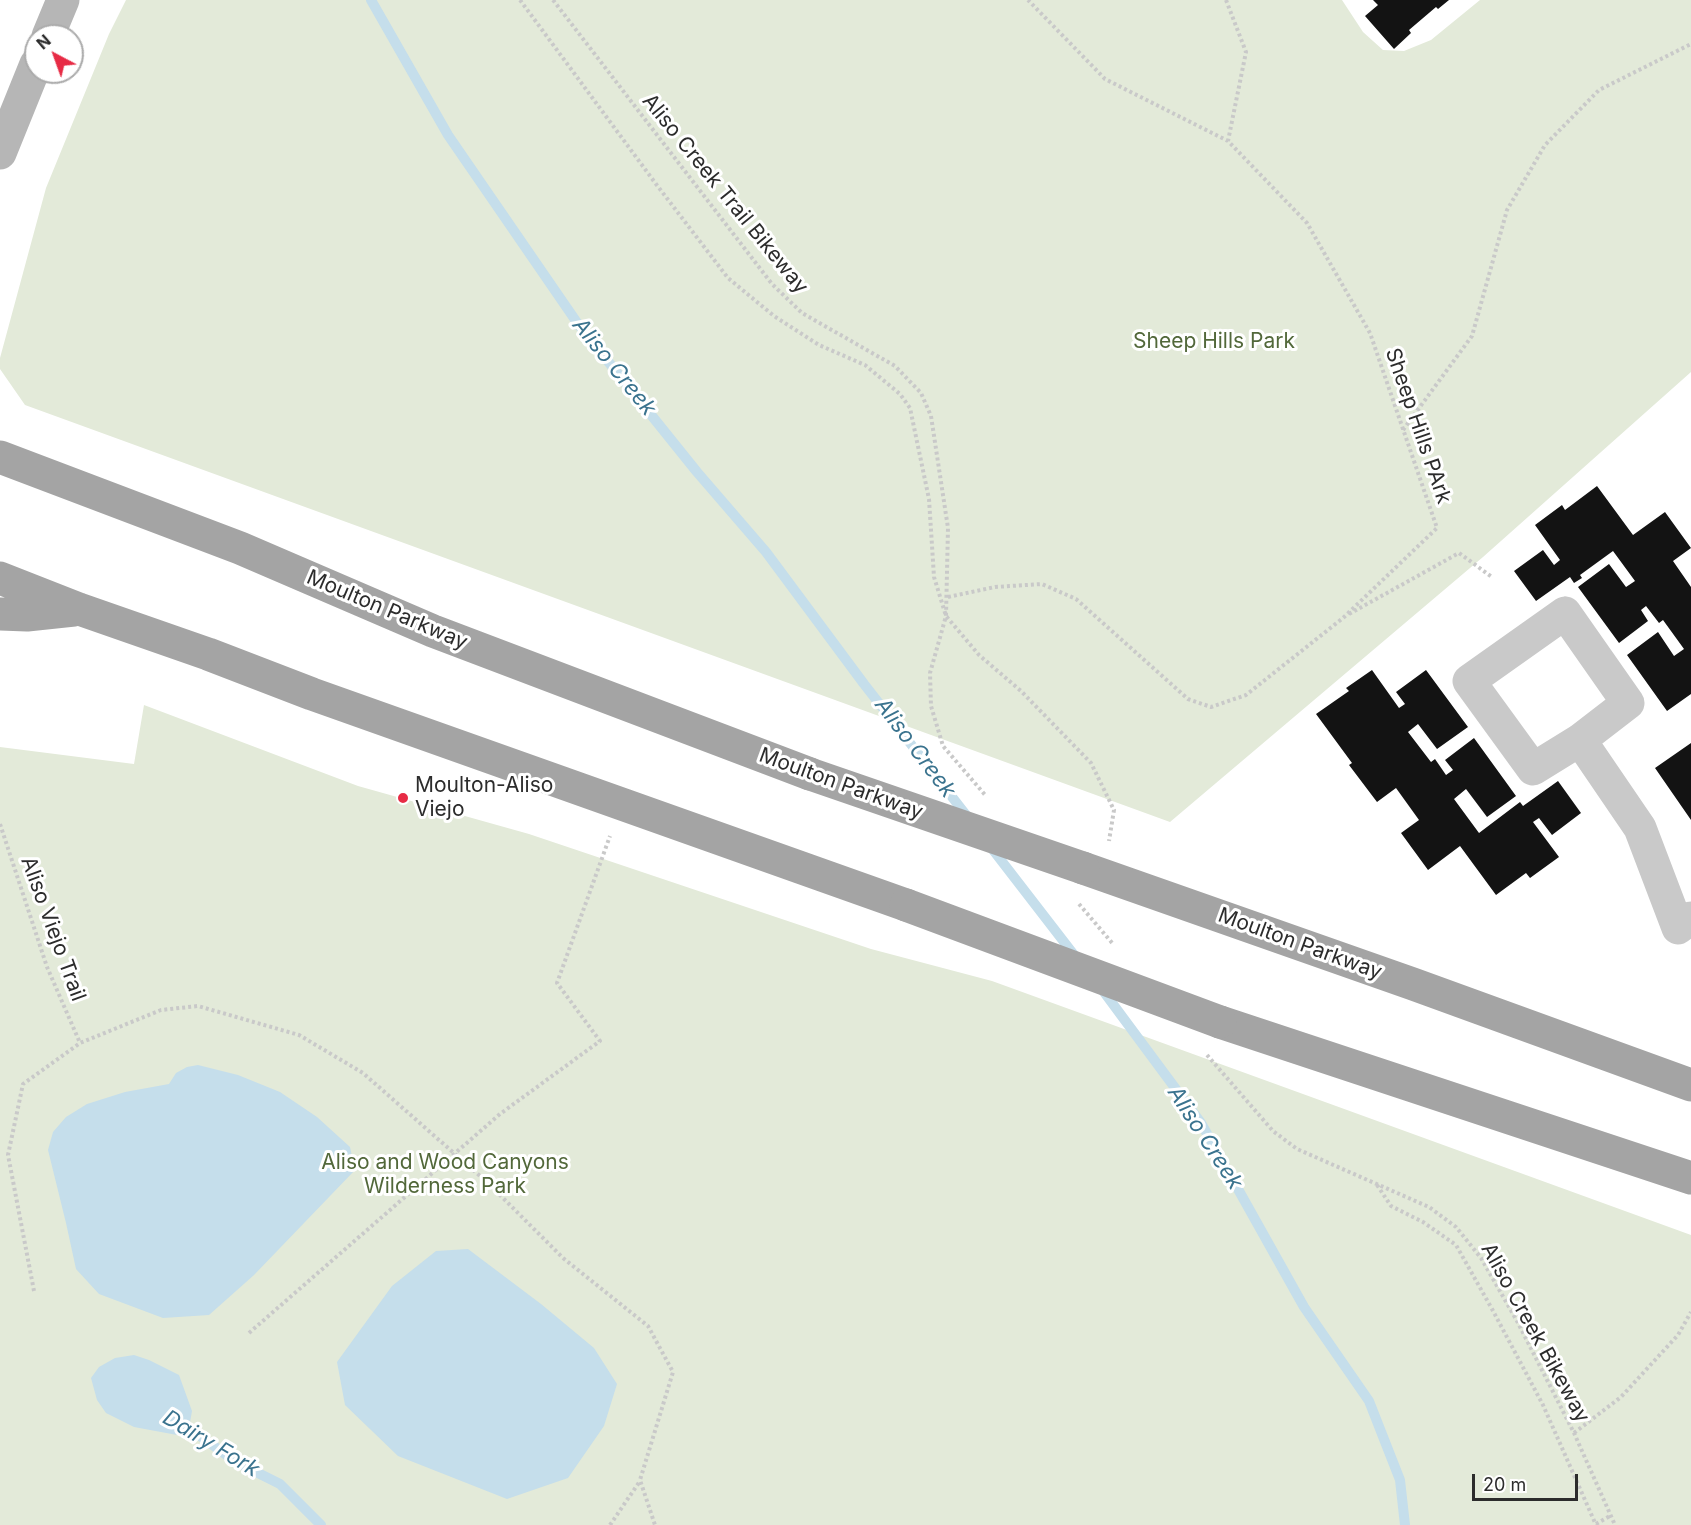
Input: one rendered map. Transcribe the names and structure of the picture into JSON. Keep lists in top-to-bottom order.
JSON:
{
  "streets": {
    "main road": ["Moulton Parkway"],
    "path": [
      "Aliso Creek Trail Bikeway",
      "Sheep Hills PArk",
      "Aliso Viejo Trail",
      "Aliso Creek Bikeway"
    ]
  },
  "crossings": [
    ["Aliso Creek Trail Bikeway", "Sheep Hills PArk"]
  ],
  "water": ["Aliso Creek", "Dairy Fork"],
  "parks": ["Sheep Hills Park", "Aliso and Wood Canyons Wilderness Park"],
  "places": ["Moulton-Aliso Viejo"],
  "scale_bar": "20 m",
  "north": "top left"
}
